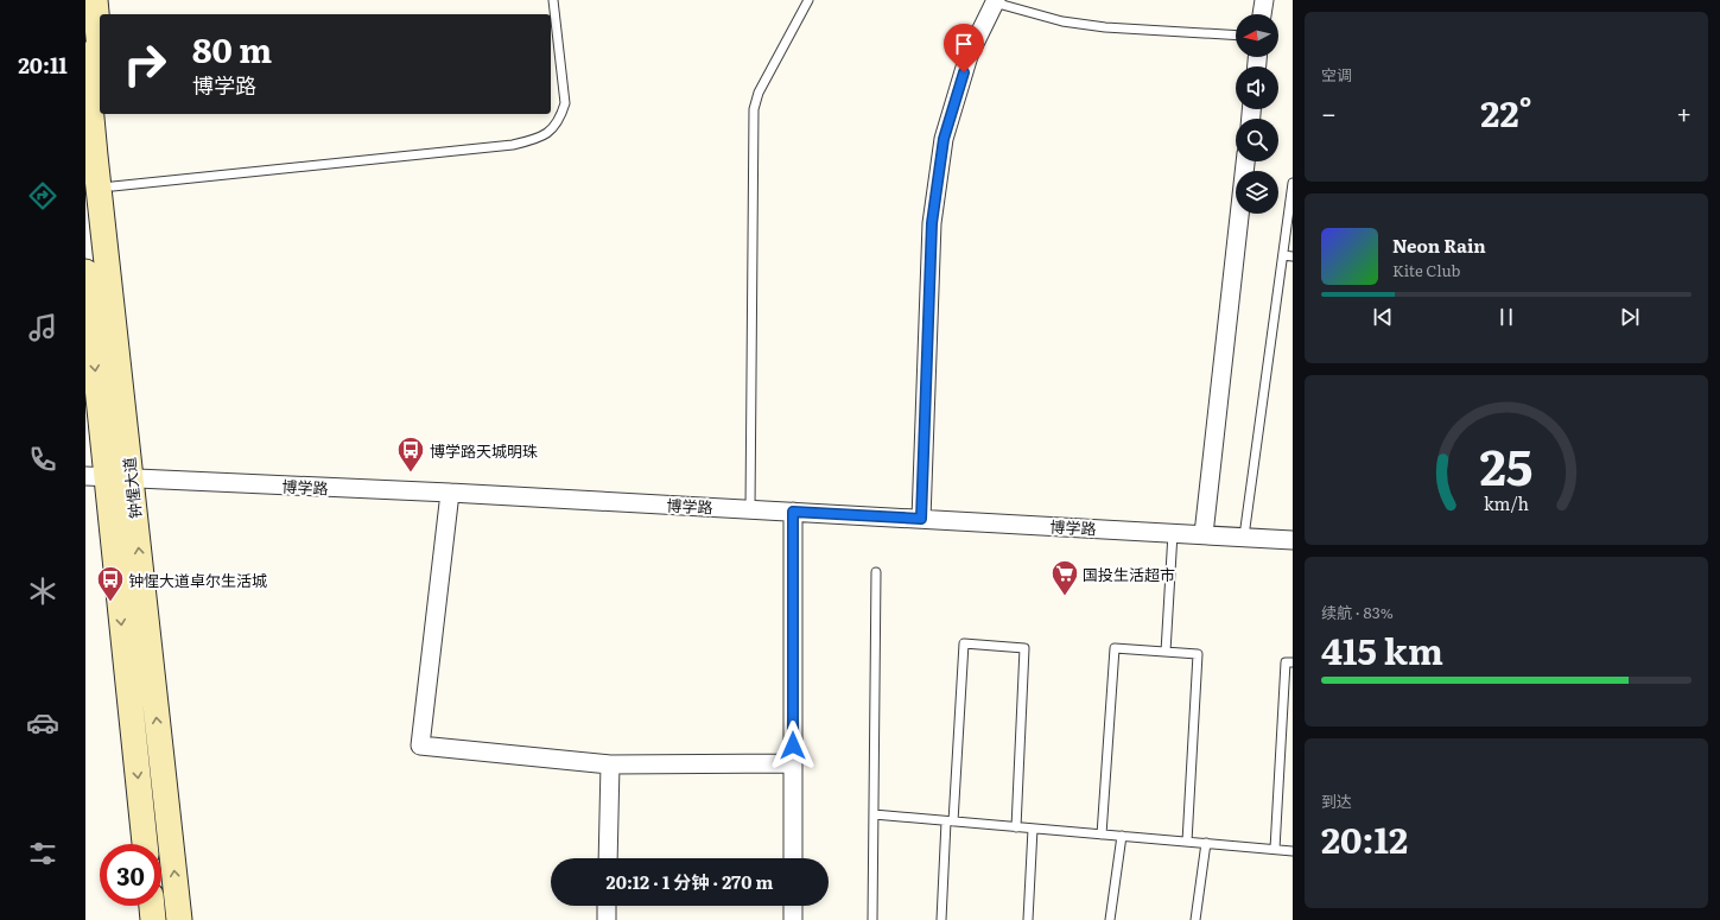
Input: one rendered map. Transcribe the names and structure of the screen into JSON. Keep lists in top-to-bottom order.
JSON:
{
  "streets": {
    "main road": ["钟惺大道"],
    "street": ["博学路"]
  },
  "crossings": [
    ["博学路", "钟惺大道"]
  ],
  "places": {
    "bus stop": ["博学路天城明珠", "钟惺大道卓尔生活城"],
    "supermarket": ["国投生活超市"]
  },
  "north": "left",
  "page": {
    "tabs": "20:11",
    "tile": [
      "空调",
      ["续航 · 83%", "415 km"],
      ["到达", "20:12"]
    ],
    "turn": ["80 m", "博学路"],
    "heat": ["−", "22°", "+"],
    "song": ["Neon Rain", "Kite Club"],
    "limit": "30",
    "trip": "20:12 · 1 分钟 · 270 m",
    "gauge": ["25", "km/h"]
  }
}
